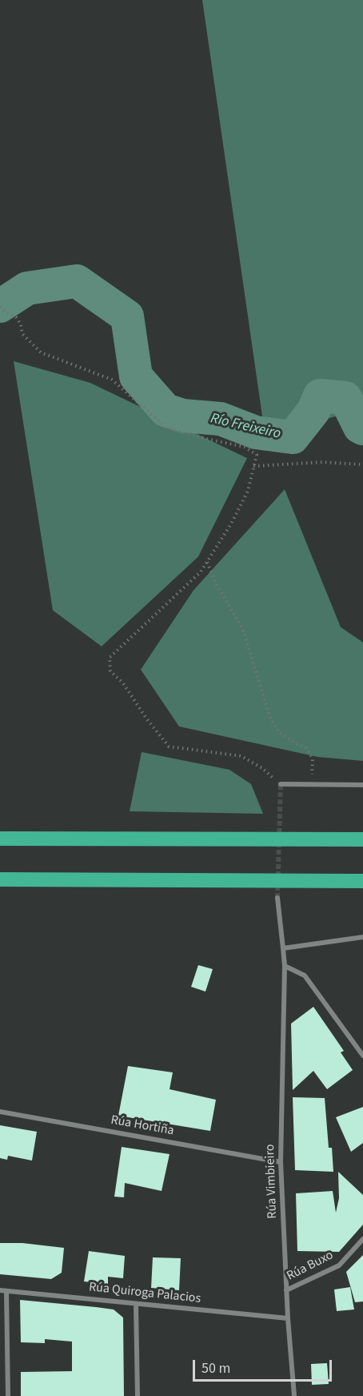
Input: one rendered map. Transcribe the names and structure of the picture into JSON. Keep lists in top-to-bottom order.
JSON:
{
  "streets": {
    "street": [
      "Rúa Hortiña",
      "Rúa Vimbieiro",
      "Rúa Buxo",
      "Rúa Quiroga Palacios"
    ]
  },
  "crossings": [
    ["Rúa Hortiña", "Rúa Vimbieiro"],
    ["Rúa Vimbieiro", "Rúa Buxo"],
    ["Rúa Vimbieiro", "Rúa Quiroga Palacios"]
  ],
  "water": ["Río Freixeiro"],
  "scale_bar": "50 m"
}
